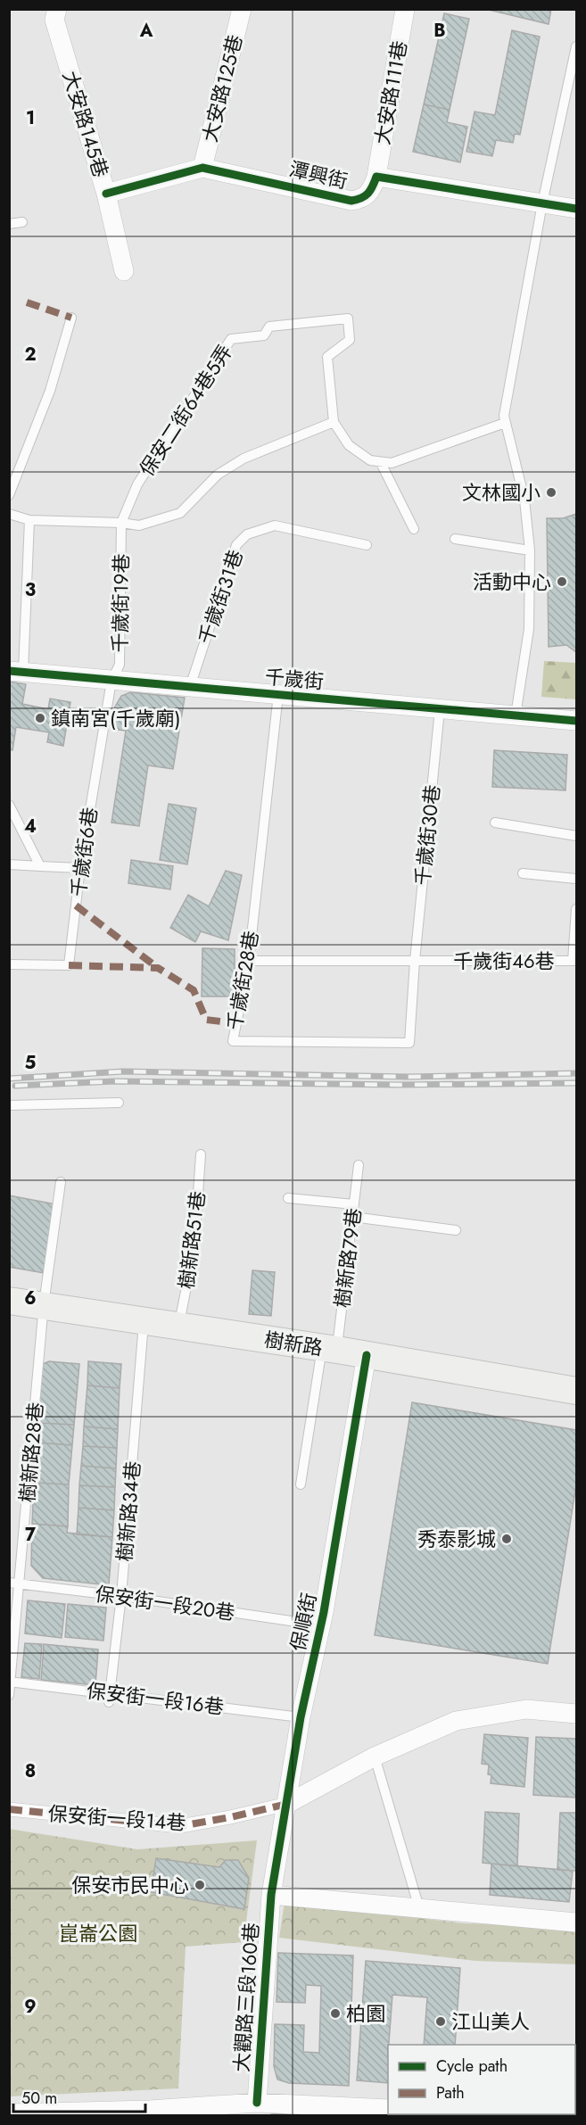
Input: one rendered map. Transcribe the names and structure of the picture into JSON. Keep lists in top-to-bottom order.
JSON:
{
  "streets": {
    "main road": ["樹新路"],
    "street": [
      "大安路125巷",
      "大安路111巷",
      "大安路145巷",
      "潭興街",
      "千歲街",
      "保順街",
      "保安街一段14巷",
      "大觀路三段160巷"
    ],
    "lane": [
      "保安二街64巷5弄",
      "千歲街31巷",
      "千歲街19巷",
      "千歲街30巷",
      "千歲街6巷",
      "千歲街46巷",
      "千歲街28巷",
      "樹新路51巷",
      "樹新路79巷",
      "樹新路28巷",
      "樹新路34巷",
      "保安街一段20巷",
      "保安街一段16巷"
    ]
  },
  "crossings": [
    ["大安路125巷", "潭興街"],
    ["大安路111巷", "潭興街"],
    ["大安路145巷", "潭興街"],
    ["保安二街64巷5弄", "千歲街19巷"],
    ["千歲街31巷", "千歲街"],
    ["千歲街19巷", "千歲街"],
    ["千歲街19巷", "千歲街6巷"],
    ["千歲街", "千歲街30巷"],
    ["千歲街", "千歲街6巷"],
    ["千歲街", "千歲街28巷"],
    ["千歲街30巷", "千歲街46巷"],
    ["千歲街30巷", "千歲街28巷"],
    ["千歲街46巷", "千歲街28巷"],
    ["樹新路51巷", "樹新路"],
    ["樹新路79巷", "樹新路"],
    ["樹新路", "樹新路28巷"],
    ["樹新路", "樹新路34巷"],
    ["樹新路", "保順街"],
    ["樹新路28巷", "保安街一段20巷"],
    ["樹新路28巷", "保安街一段16巷"],
    ["樹新路34巷", "保安街一段20巷"],
    ["樹新路34巷", "保安街一段16巷"],
    ["保安街一段20巷", "保順街"],
    ["保順街", "保安街一段16巷"],
    ["保順街", "保安街一段14巷"],
    ["保順街", "大觀路三段160巷"]
  ],
  "parks": ["崑崙公園"],
  "places": [
    "文林國小",
    "活動中心",
    "鎮南宮(千歲廟)",
    "秀泰影城",
    "保安市民中心",
    "柏園",
    "江山美人"
  ],
  "legend": ["Cycle path", "Path"],
  "scale_bar": "50 m",
  "grid": {
    "columns": ["A", "B"],
    "rows": [
      "1",
      "2",
      "3",
      "4",
      "5",
      "6",
      "7",
      "8",
      "9"
    ]
  }
}
